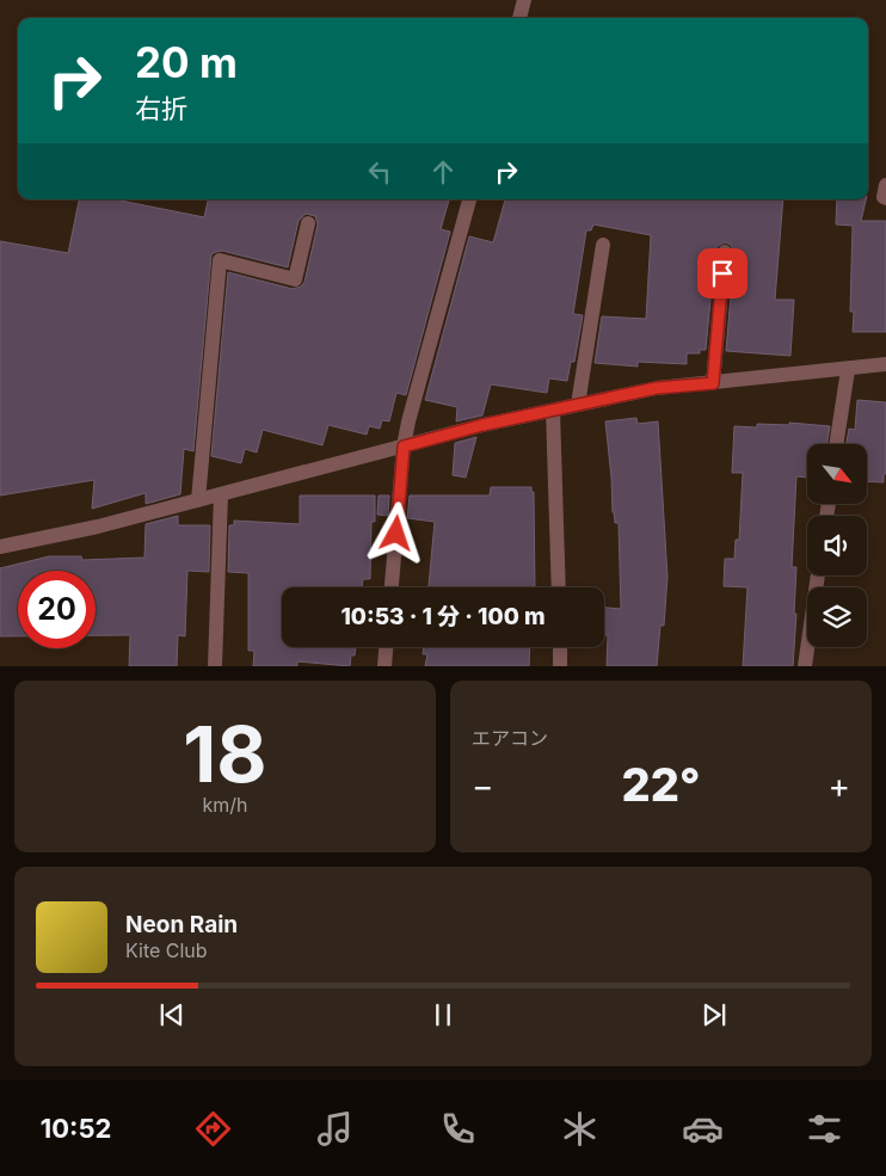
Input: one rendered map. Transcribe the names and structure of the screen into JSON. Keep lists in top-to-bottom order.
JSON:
{
  "north": "bottom right",
  "page": {
    "turn": ["20 m", "右折"],
    "limit": "20",
    "trip": "10:53 · 1 分 · 100 m",
    "tile": [
      ["18", "km/h"],
      "エアコン"
    ],
    "heat": ["−", "22°", "+"],
    "song": ["Neon Rain", "Kite Club"],
    "tabs": "10:52"
  }
}
